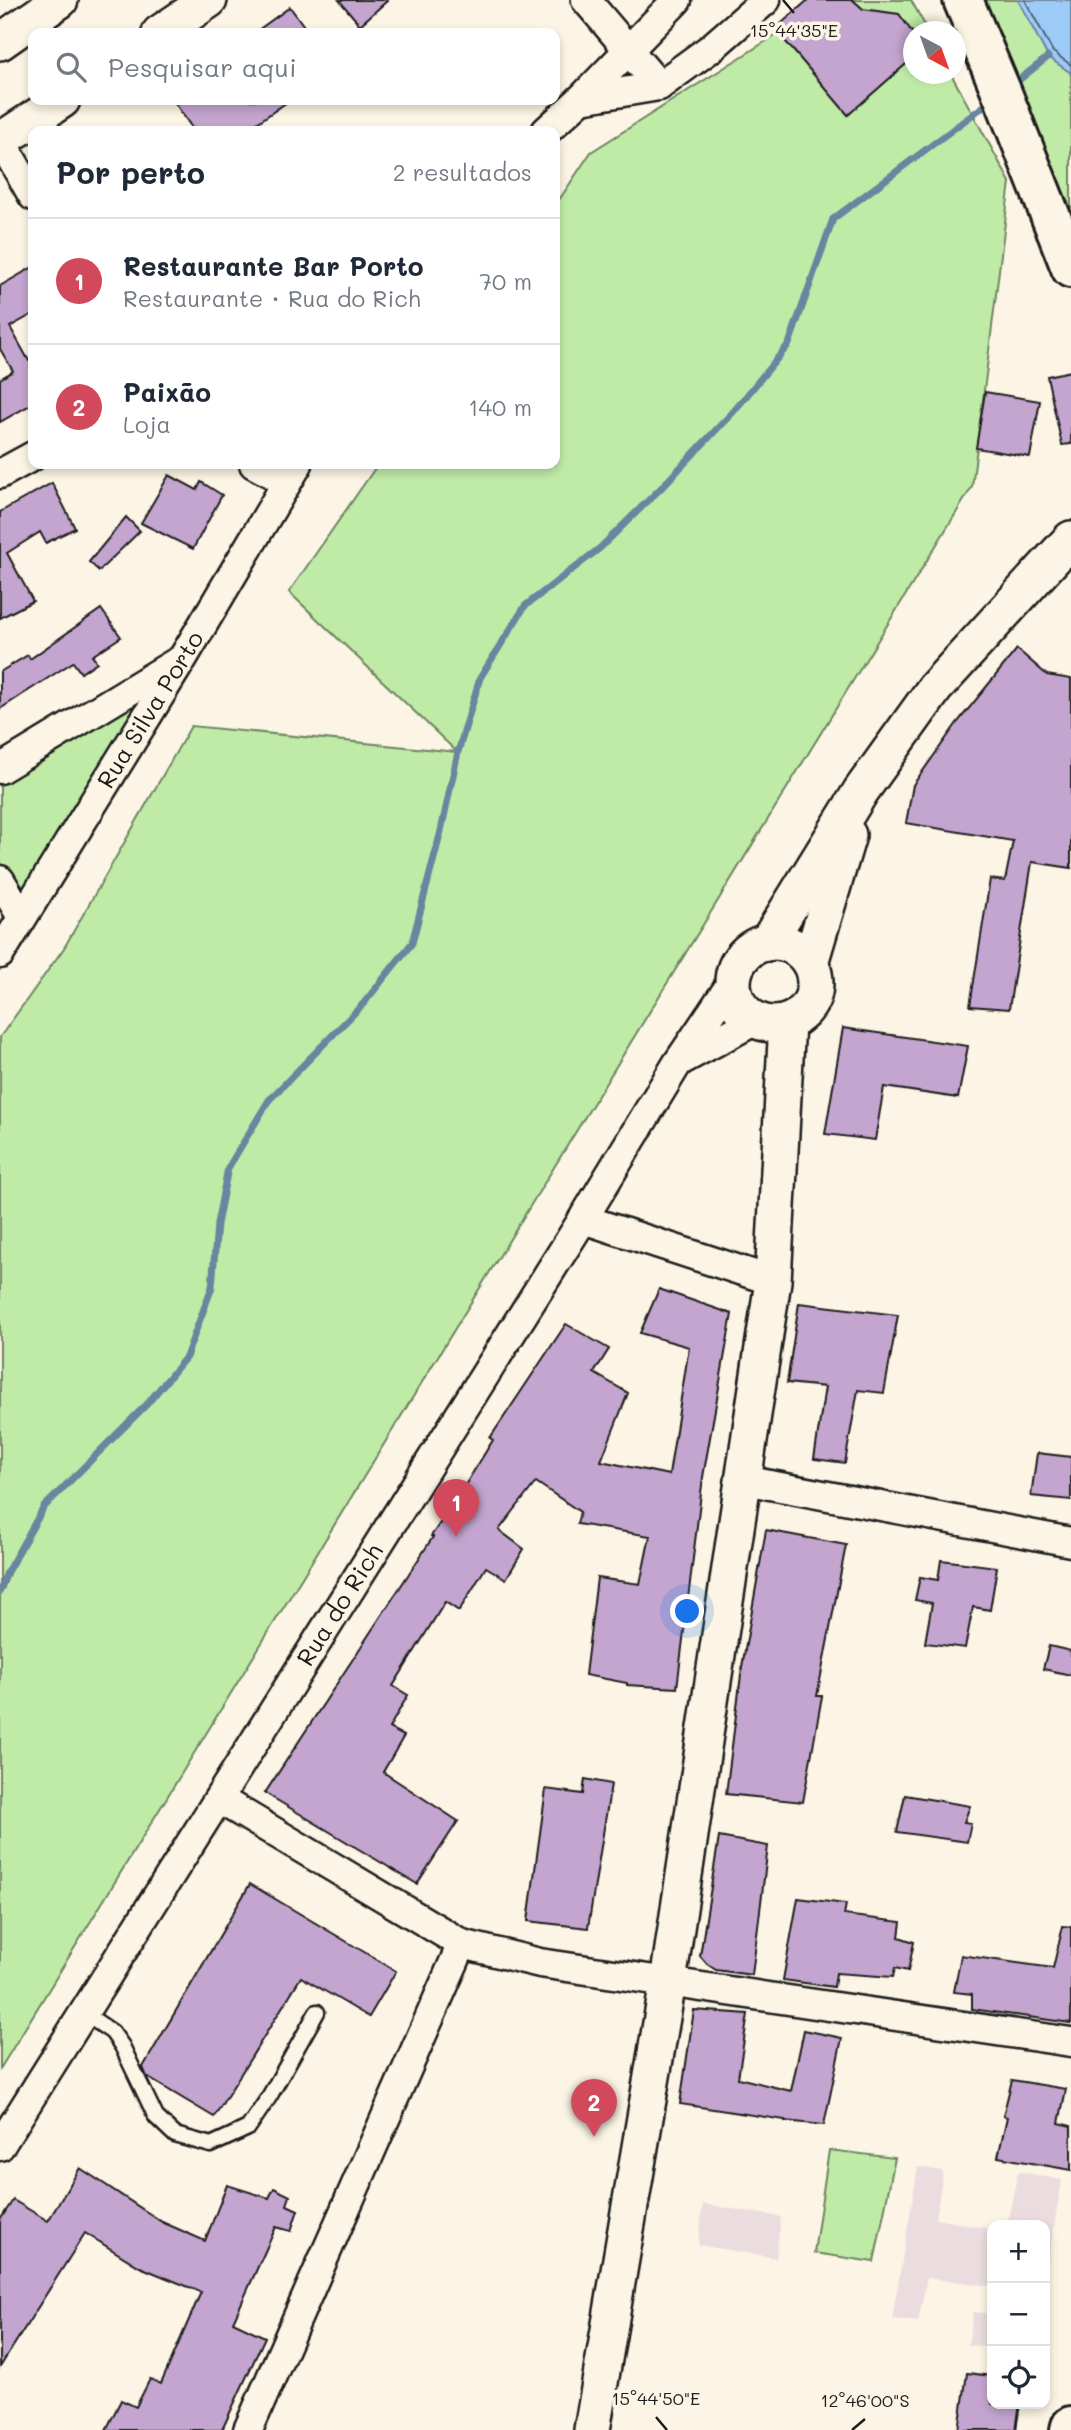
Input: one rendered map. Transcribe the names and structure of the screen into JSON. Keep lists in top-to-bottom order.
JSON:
{
  "streets": {
    "street": ["Rua Silva Porto", "Rua do Rich"]
  },
  "north": "bottom right",
  "page": {
    "search": "Pesquisar aqui",
    "heading": ["Por perto", "2 resultados"],
    "list": [
      {
        "mark": "1",
        "name": "Restaurante Bar Porto",
        "note": "Restaurante · Rua do Rich",
        "value": "70 m"
      },
      {
        "mark": "2",
        "name": "Paixão",
        "note": "Loja",
        "value": "140 m"
      }
    ],
    "pins": ["1", "2"],
    "map_buttons": ["+", "−"]
  },
  "coordinates": ["15°44'35\"E", "15°44'50\"E", "12°46'00\"S"]
}
